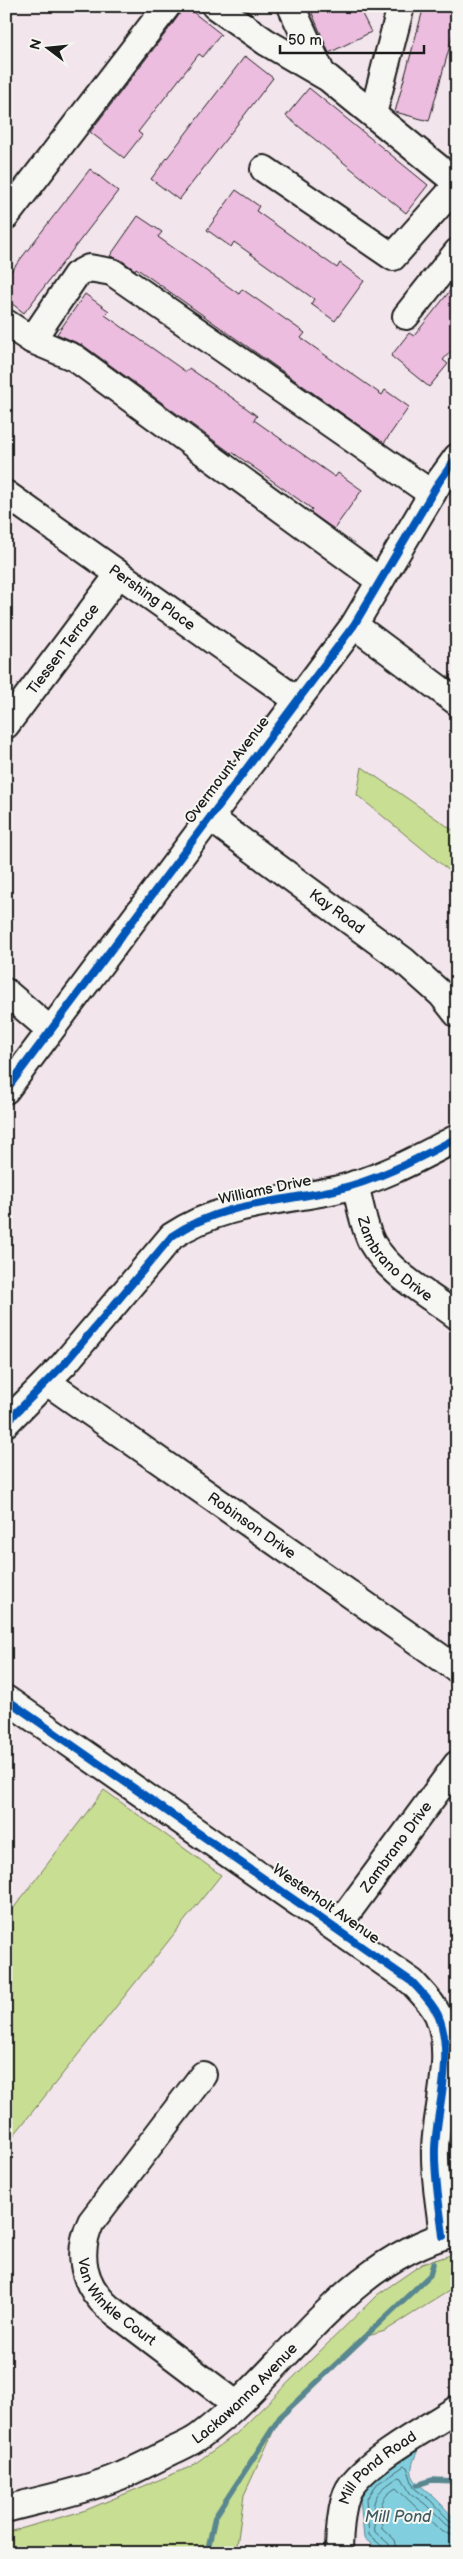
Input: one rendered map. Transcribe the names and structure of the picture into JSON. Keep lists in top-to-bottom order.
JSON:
{
  "streets": {
    "street": [
      "Pershing Place",
      "Tiessen Terrace",
      "Overmount Avenue",
      "Kay Road",
      "Williams Drive",
      "Zambrano Drive",
      "Robinson Drive",
      "Westerholt Avenue",
      "Van Winkle Court",
      "Lackawanna Avenue",
      "Mill Pond Road"
    ]
  },
  "crossings": [
    ["Pershing Place", "Tiessen Terrace"],
    ["Pershing Place", "Overmount Avenue"],
    ["Overmount Avenue", "Kay Road"],
    ["Williams Drive", "Zambrano Drive"],
    ["Williams Drive", "Robinson Drive"],
    ["Zambrano Drive", "Westerholt Avenue"],
    ["Westerholt Avenue", "Lackawanna Avenue"],
    ["Van Winkle Court", "Lackawanna Avenue"]
  ],
  "water": ["Mill Pond"],
  "scale_bar": "50 m",
  "north": "left"
}
